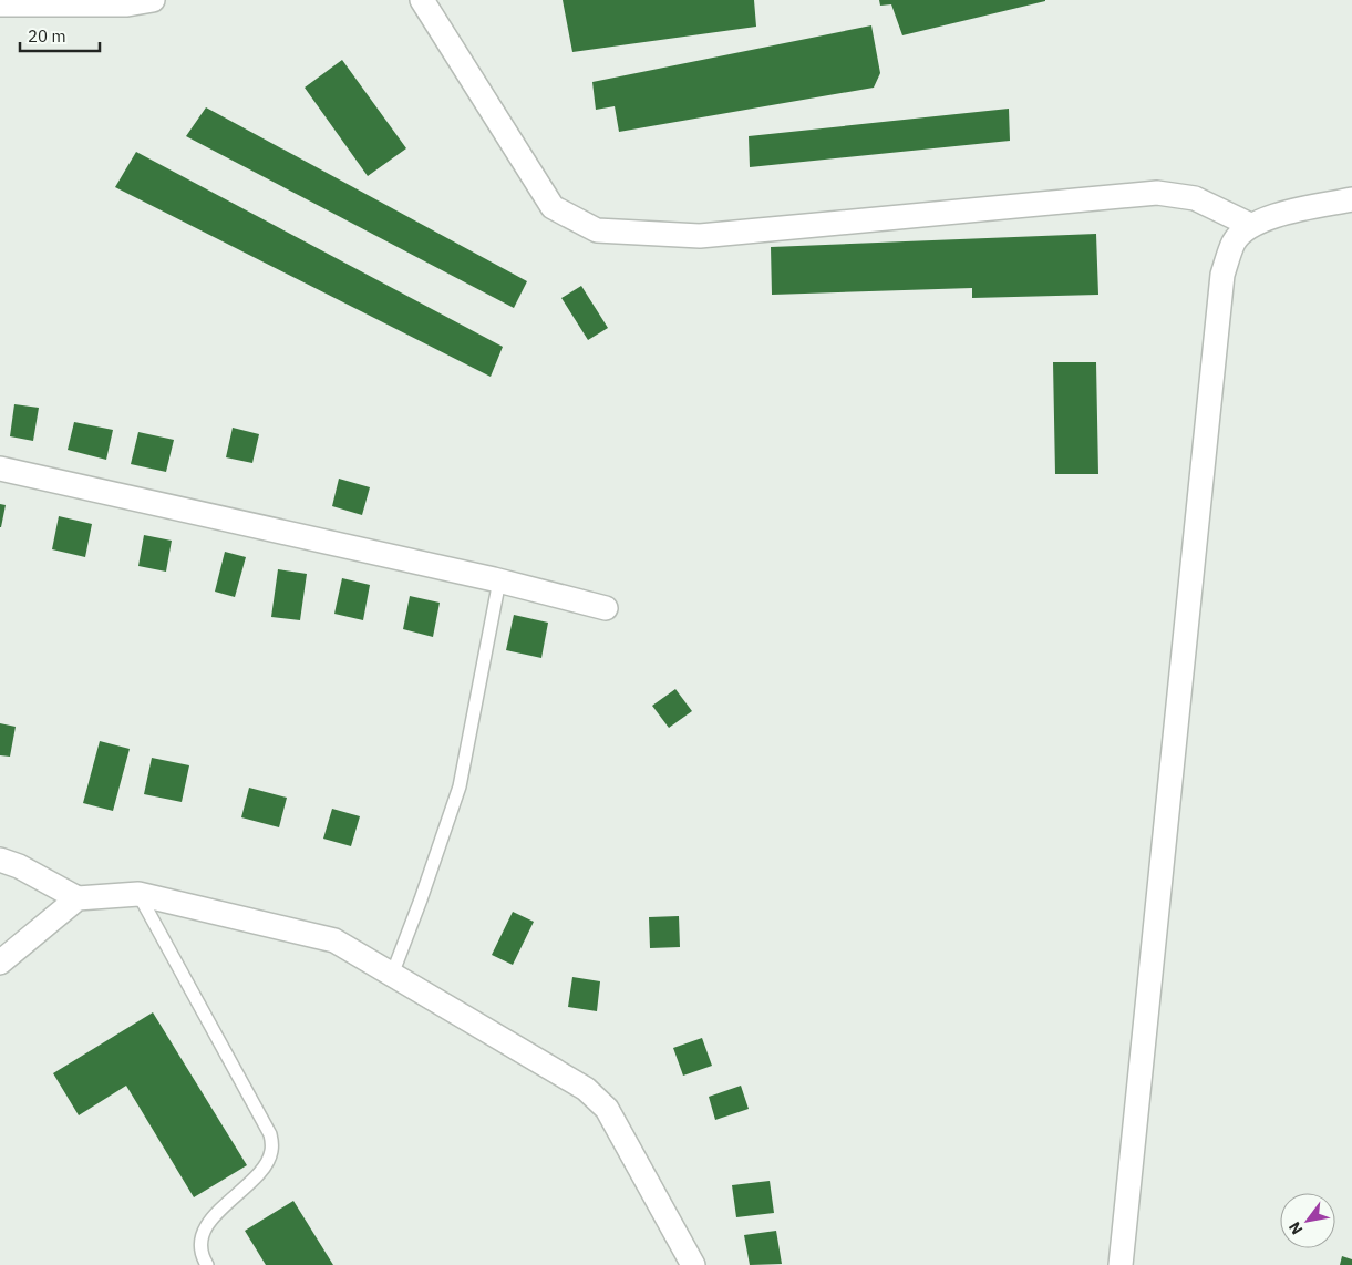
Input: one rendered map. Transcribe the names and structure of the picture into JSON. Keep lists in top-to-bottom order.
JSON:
{
  "scale_bar": "20 m",
  "north": "bottom left"
}
